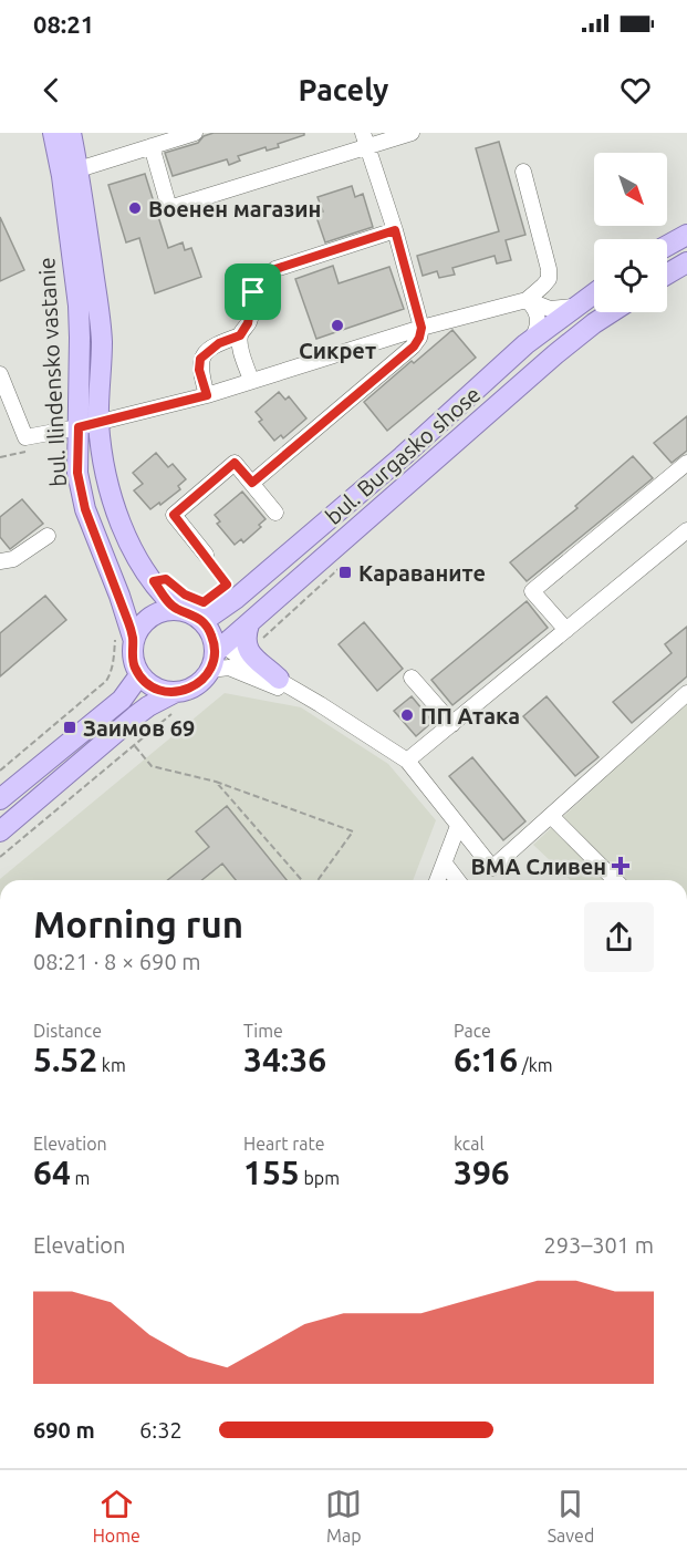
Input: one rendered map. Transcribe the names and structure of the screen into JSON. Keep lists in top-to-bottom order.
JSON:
{
  "streets": {
    "main road": ["bul. Ilindensko vastanie", "bul. Burgasko shose"]
  },
  "crossings": [
    ["bul. Ilindensko vastanie", "bul. Burgasko shose"]
  ],
  "places": {
    "other": ["Военен магазин", "Сикрет", "ПП Атака"],
    "transit": ["Караваните", "Заимов 69"],
    "health": ["ВМА Сливен"]
  },
  "north": "bottom right",
  "page": {
    "status": "08:21",
    "header": "Pacely",
    "heading": ["Morning run", "08:21 · 8 × 690 m"],
    "stats": [
      ["Distance", "5.52 km"],
      ["Time", "34:36"],
      ["Pace", "6:16 /km"],
      ["Elevation", "64 m"],
      ["Heart rate", "155 bpm"],
      ["kcal", "396"]
    ],
    "chart": ["Elevation", "293–301 m"],
    "list": [
      {
        "name": "690 m",
        "note": "6:32"
      }
    ],
    "tabs": ["Home", "Map", "Saved"]
  }
}
